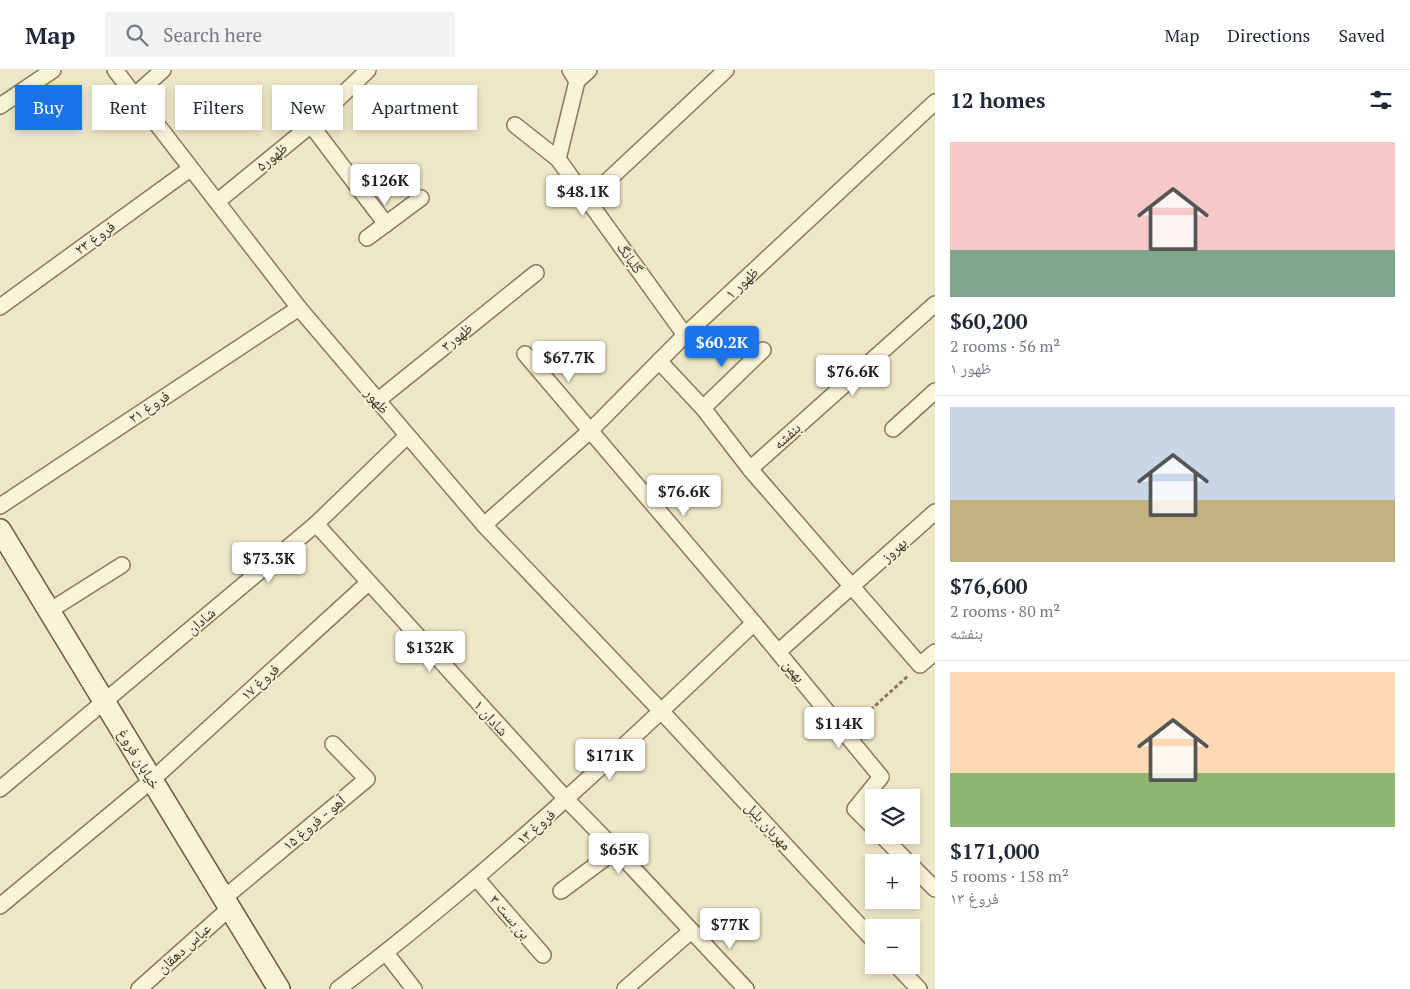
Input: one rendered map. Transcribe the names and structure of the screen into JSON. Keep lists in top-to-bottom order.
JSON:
{
  "streets": {
    "street": [
      "ظهور۵",
      "فروغ ۲۳",
      "گلبانگ",
      "ظهور ۱",
      "ظهور۳",
      "ظهور",
      "فروغ ۲۱",
      "بنفشه",
      "بهروز",
      "شادان",
      "بهمن",
      "فروغ ۱۷",
      "شادان ۱",
      "خیابان فروغ",
      "آهو - فروغ ۱۵",
      "مهربان بلبل",
      "فروغ ۱۳",
      "بن بست ۳",
      "عباس دهقان"
    ]
  },
  "crossings": [
    ["ظهور۵", "ظهور"],
    ["فروغ ۲۳", "ظهور"],
    ["گلبانگ", "ظهور ۱"],
    ["ظهور ۱", "ظهور"],
    ["ظهور۳", "ظهور"],
    ["ظهور", "فروغ ۲۱"],
    ["ظهور", "شادان"],
    ["ظهور", "مهربان بلبل"],
    ["ظهور", "فروغ ۱۳"],
    ["شادان", "شادان ۱"],
    ["شادان", "خیابان فروغ"],
    ["فروغ ۱۷", "شادان ۱"],
    ["فروغ ۱۷", "خیابان فروغ"],
    ["شادان ۱", "فروغ ۱۳"],
    ["خیابان فروغ", "آهو - فروغ ۱۵"],
    ["خیابان فروغ", "عباس دهقان"],
    ["آهو - فروغ ۱۵", "عباس دهقان"],
    ["مهربان بلبل", "فروغ ۱۳"],
    ["فروغ ۱۳", "بن بست ۳"]
  ],
  "page": {
    "header": "Map",
    "search": "Search here",
    "nav": ["Map", "Directions", "Saved"],
    "heading": "12 homes",
    "chip": [
      "Buy",
      "Rent",
      "Filters",
      "New",
      "Apartment"
    ],
    "list": [
      {
        "name": "$60,200",
        "note": "2 rooms · 56 m² · ظهور ۱"
      },
      {
        "name": "$76,600",
        "note": "2 rooms · 80 m² · بنفشه"
      },
      {
        "name": "$171,000",
        "note": "5 rooms · 158 m² · فروغ ۱۳"
      }
    ],
    "price": [
      "$126K",
      "$48.1K",
      "$60.2K",
      "$67.7K",
      "$76.6K",
      "$76.6K",
      "$73.3K",
      "$132K",
      "$114K",
      "$171K",
      "$65K",
      "$77K"
    ],
    "map_buttons": ["+", "−"]
  }
}
